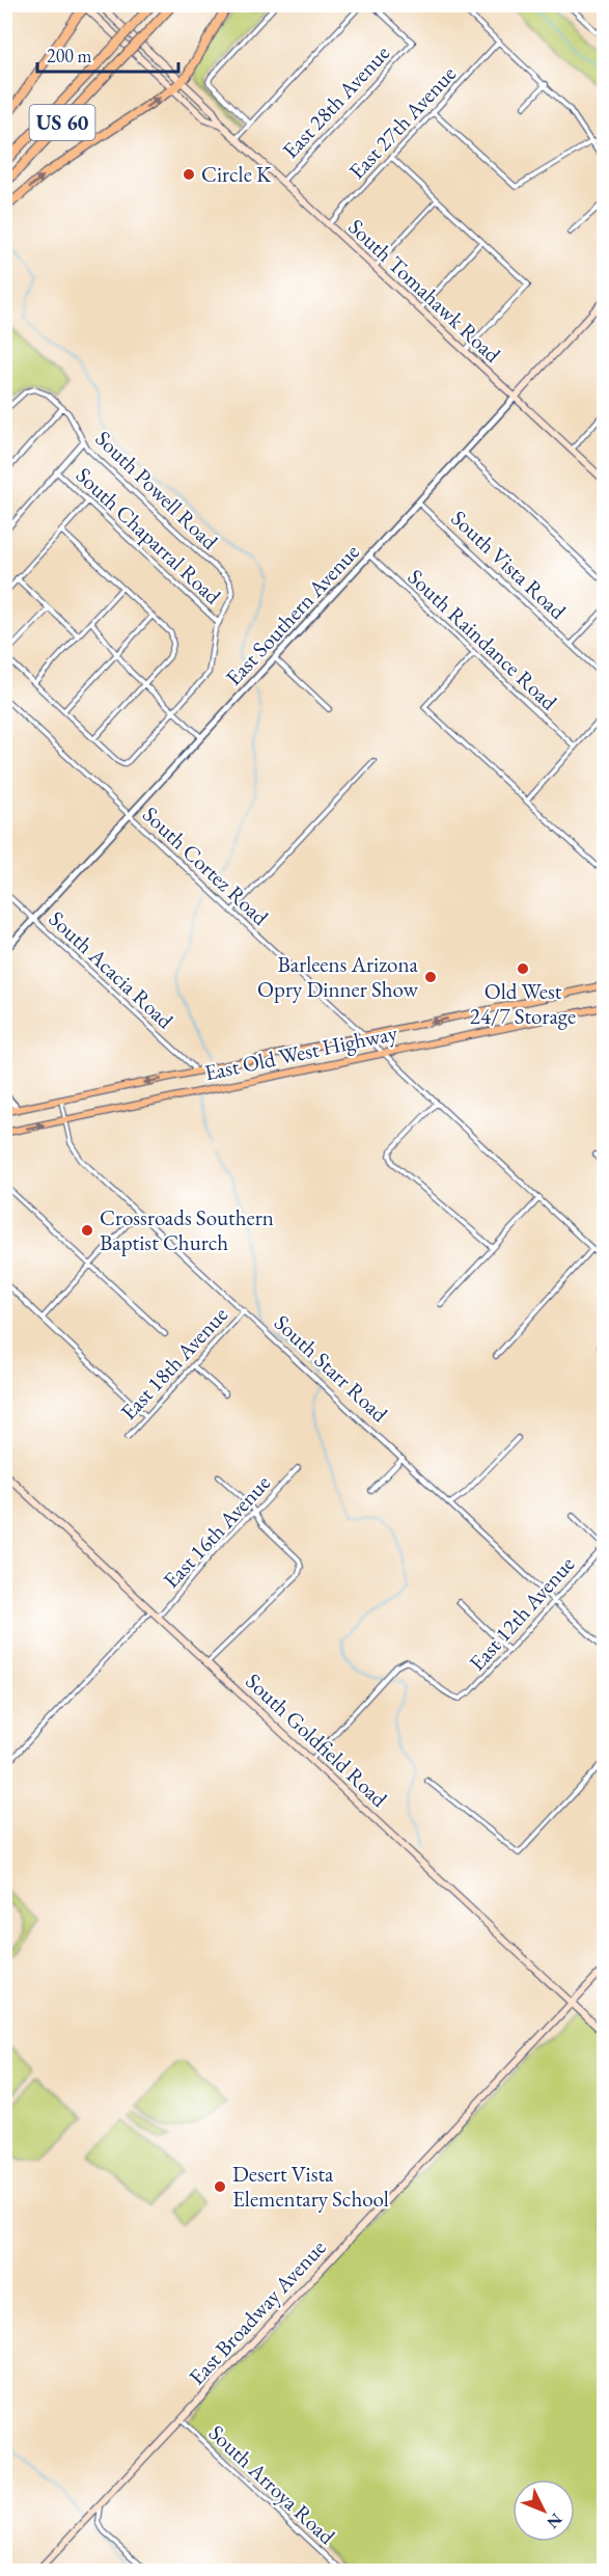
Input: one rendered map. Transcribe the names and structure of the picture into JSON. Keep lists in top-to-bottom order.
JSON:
{
  "streets": {
    "highway": ["US 60"],
    "main road": [
      "South Tomahawk Road",
      "East Southern Avenue",
      "East Old West Highway",
      "South Goldfield Road",
      "East Broadway Avenue"
    ],
    "street": [
      "East 28th Avenue",
      "East 27th Avenue",
      "South Powell Road",
      "South Chaparral Road",
      "South Vista Road",
      "South Raindance Road",
      "South Cortez Road",
      "South Acacia Road",
      "East 18th Avenue",
      "South Starr Road",
      "East 16th Avenue",
      "East 12th Avenue",
      "South Arroya Road"
    ]
  },
  "crossings": [
    ["East 28th Avenue", "South Tomahawk Road"],
    ["East 27th Avenue", "South Tomahawk Road"],
    ["South Tomahawk Road", "East Southern Avenue"],
    ["South Powell Road", "South Chaparral Road"],
    ["South Vista Road", "East Southern Avenue"],
    ["East Southern Avenue", "South Raindance Road"],
    ["East Southern Avenue", "South Cortez Road"],
    ["East Southern Avenue", "South Acacia Road"],
    ["South Cortez Road", "East Old West Highway"],
    ["South Acacia Road", "East Old West Highway"],
    ["East Old West Highway", "South Starr Road"],
    ["East 18th Avenue", "South Starr Road"],
    ["South Starr Road", "East 12th Avenue"],
    ["East 16th Avenue", "South Goldfield Road"],
    ["East 12th Avenue", "South Goldfield Road"],
    ["South Goldfield Road", "East Broadway Avenue"],
    ["East Broadway Avenue", "South Arroya Road"]
  ],
  "places": [
    "Circle K",
    "Old West 24/7 Storage",
    "Barleens Arizona Opry Dinner Show",
    "Crossroads Southern Baptist Church",
    "Desert Vista Elementary School"
  ],
  "scale_bar": "200 m",
  "north": "bottom right"
}
